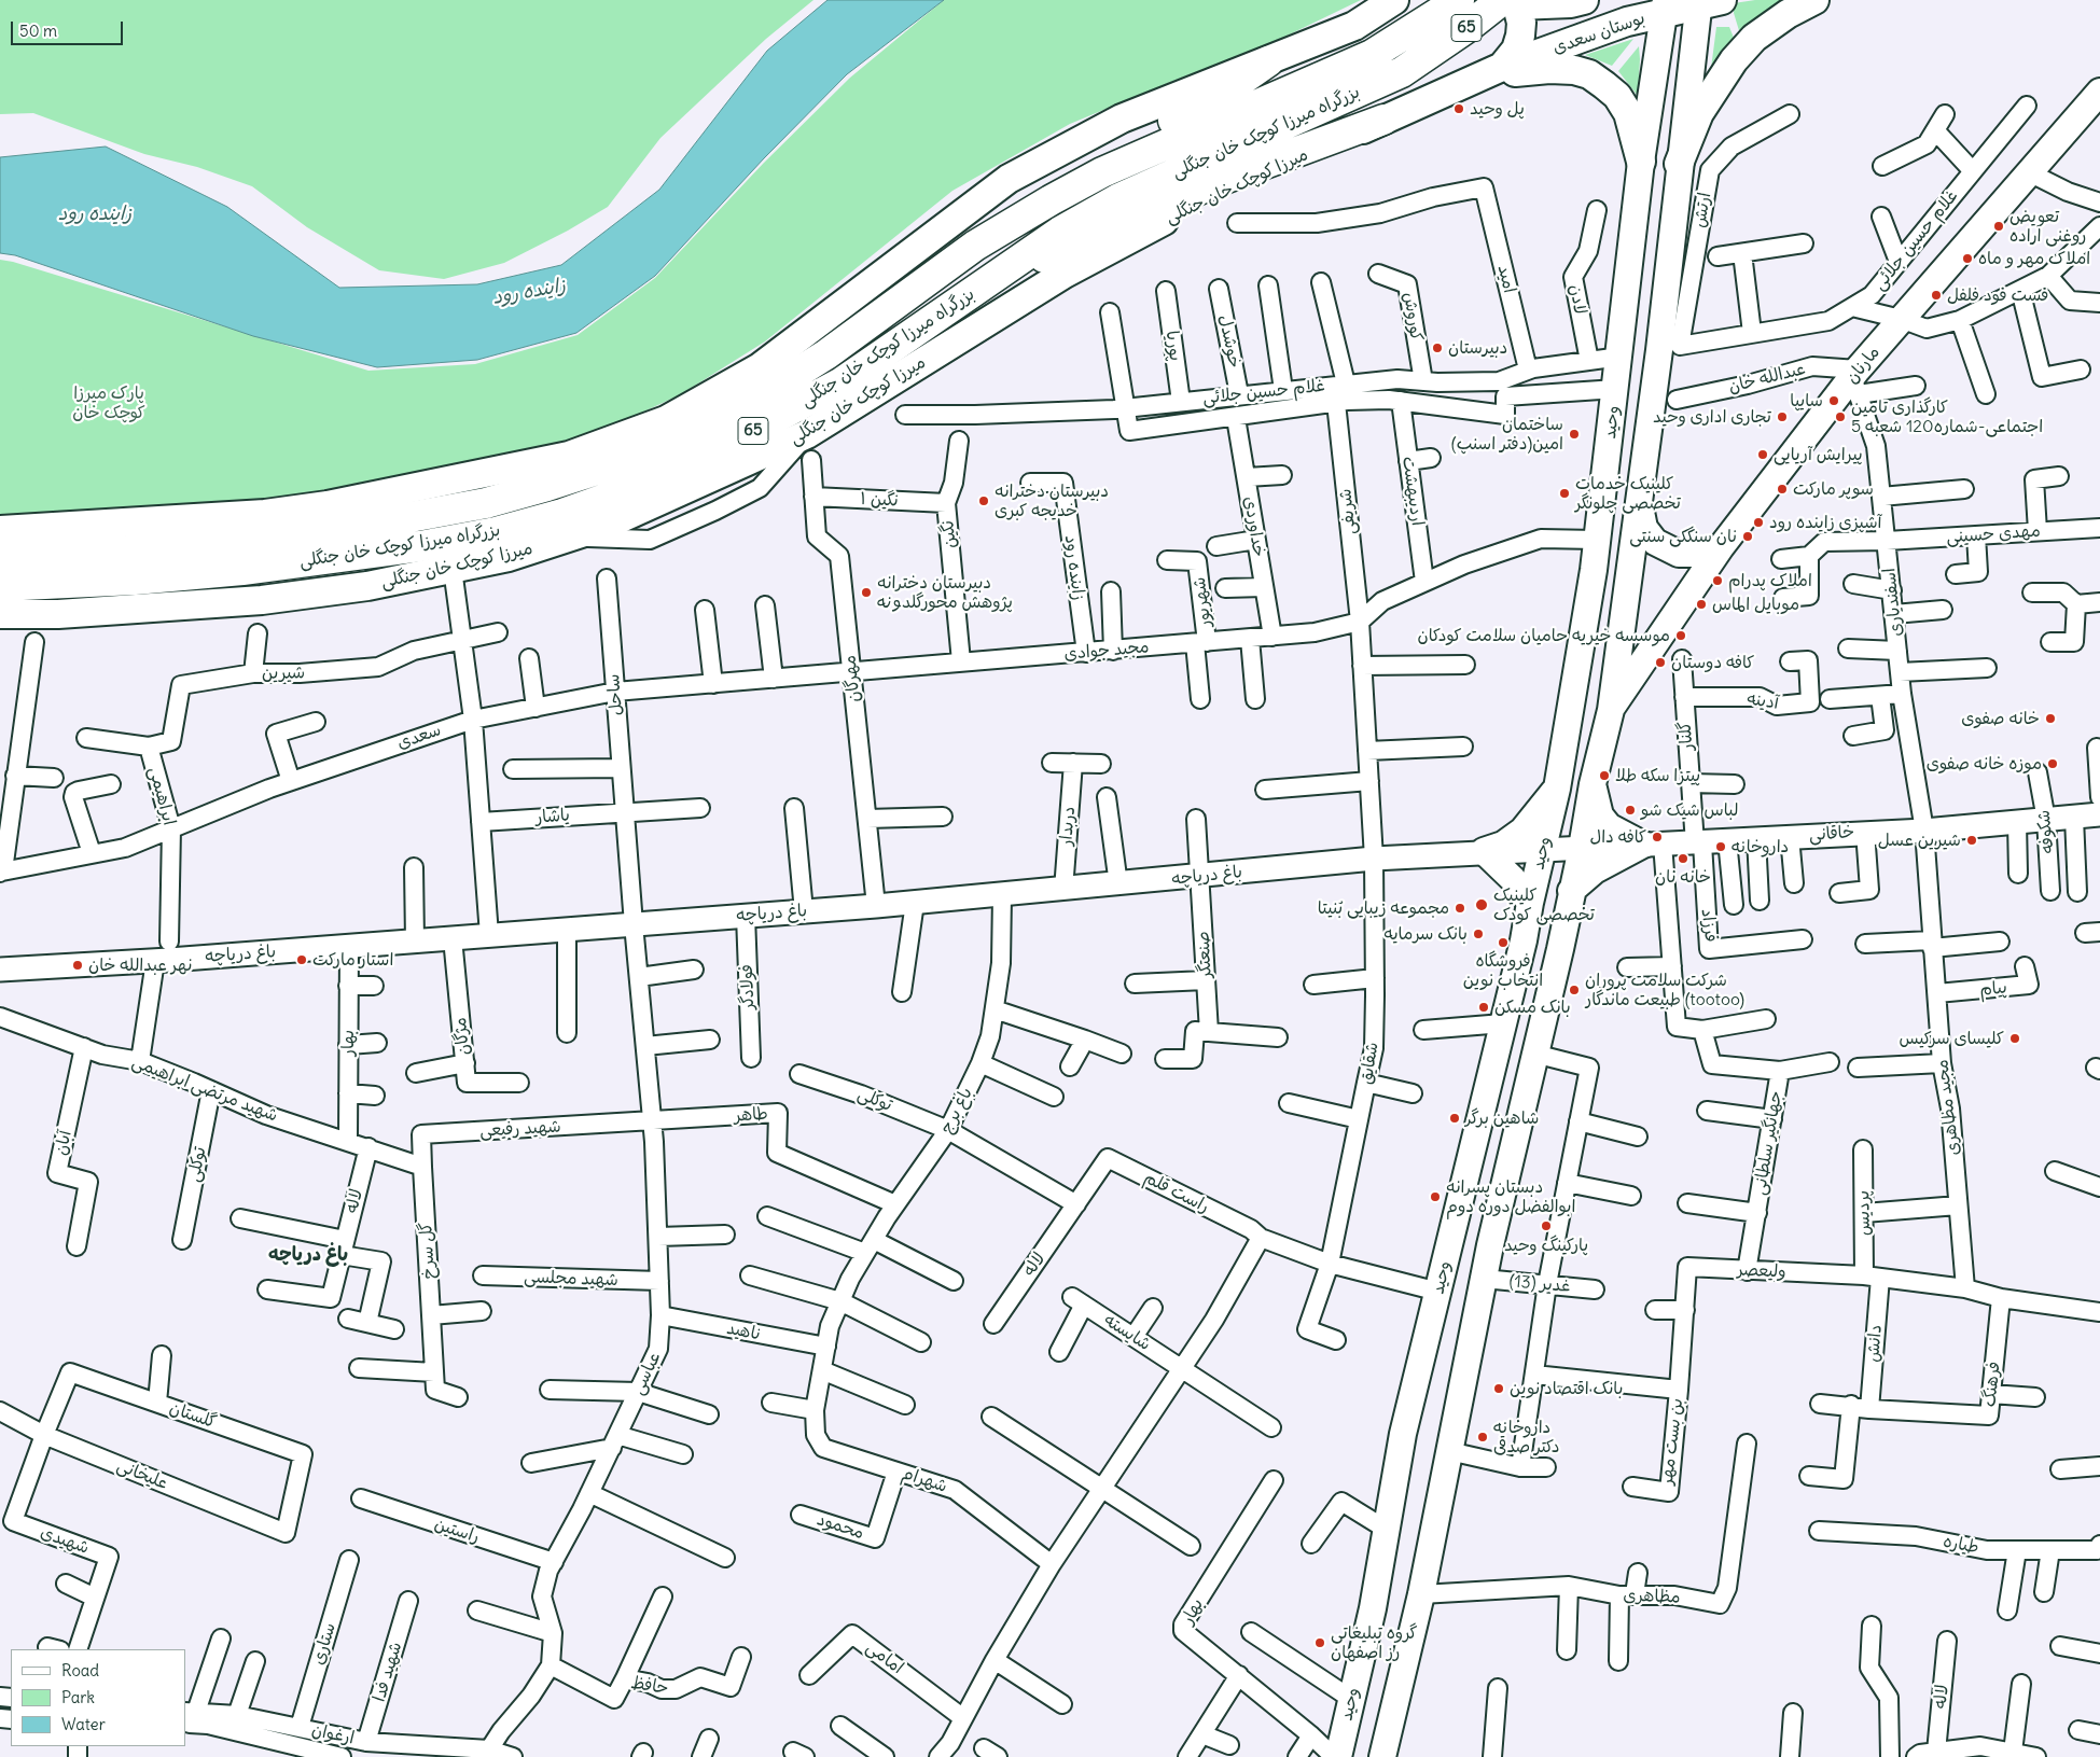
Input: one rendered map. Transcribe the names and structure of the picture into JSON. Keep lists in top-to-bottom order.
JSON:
{
  "streets": {
    "highway": ["65", "بزرگراه میرزا کوچک خان جنگلی"],
    "main road": [
      "بوستان سعدی",
      "میرزا کوچک خان جنگلی",
      "مارنان",
      "وحید"
    ],
    "street": [
      "ارتش",
      "غلام حسین جلائی",
      "امید",
      "لادن",
      "کوروش",
      "خوشدل",
      "پوریا",
      "عبدالله خان",
      "اردیبهشت",
      "نگین ۱",
      "شریفی",
      "خداوردی",
      "نگین",
      "مهدی حسینی",
      "زاینده رود",
      "شهریور",
      "اسفندیاری",
      "مجید جوادی",
      "شیرین",
      "مهرگان",
      "ساحل",
      "آدینه",
      "گلنار",
      "سعدی",
      "ابراهیمی",
      "یاشار",
      "دربدار",
      "شکوفه",
      "خاقانی",
      "باغ دریاچه",
      "فرزاد",
      "صنعتگر",
      "فولادگر",
      "پیام",
      "مژگان",
      "بهار",
      "شقایق",
      "شهید مرتضی ابراهیمی",
      "توکلی",
      "مجید مظاهری",
      "باغ برج",
      "طاهر",
      "شهید رفیعی",
      "آبان",
      "جهانگیر سلطانی",
      "راست قلم",
      "لاله",
      "پردیس",
      "گل سرخ",
      "ولیعصر",
      "شهید مجلسی",
      "غدیر (13)",
      "ناهید",
      "شایسته",
      "دانش",
      "عباسی",
      "فرهنگ",
      "گلستان",
      "بن بست مهر",
      "علیخانی",
      "شهرام",
      "محمود",
      "راستین",
      "شهیدی",
      "طیاره",
      "مظاهری",
      "ستاری",
      "امامی",
      "شهید فدا",
      "حافظ",
      "ارغوان"
    ]
  },
  "crossings": [
    ["بوستان سعدی", "بزرگراه میرزا کوچک خان جنگلی"],
    ["بوستان سعدی", "میرزا کوچک خان جنگلی"],
    ["بوستان سعدی", "وحید"],
    ["میرزا کوچک خان جنگلی", "مهرگان"],
    ["ارتش", "غلام حسین جلائی"],
    ["غلام حسین جلائی", "امید"],
    ["غلام حسین جلائی", "لادن"],
    ["غلام حسین جلائی", "کوروش"],
    ["غلام حسین جلائی", "خوشدل"],
    ["غلام حسین جلائی", "پوریا"],
    ["غلام حسین جلائی", "وحید"],
    ["مارنان", "عبدالله خان"],
    ["مارنان", "وحید"],
    ["مارنان", "اسفندیاری"],
    ["عبدالله خان", "اسفندیاری"],
    ["وحید", "مجید جوادی"],
    ["وحید", "خاقانی"],
    ["وحید", "باغ دریاچه"],
    ["وحید", "راست قلم"],
    ["وحید", "غدیر (13)"],
    ["وحید", "مظاهری"],
    ["اردیبهشت", "مجید جوادی"],
    ["نگین ۱", "نگین"],
    ["نگین ۱", "مهرگان"],
    ["شریفی", "مجید جوادی"],
    ["خداوردی", "مجید جوادی"],
    ["نگین", "مجید جوادی"],
    ["مهدی حسینی", "اسفندیاری"],
    ["زاینده رود", "مجید جوادی"],
    ["شهریور", "مجید جوادی"],
    ["اسفندیاری", "خاقانی"],
    ["اسفندیاری", "مجید مظاهری"],
    ["مجید جوادی", "مهرگان"],
    ["مجید جوادی", "سعدی"],
    ["شیرین", "ابراهیمی"],
    ["مهرگان", "سعدی"],
    ["مهرگان", "باغ دریاچه"],
    ["ساحل", "سعدی"],
    ["ساحل", "یاشار"],
    ["ساحل", "باغ دریاچه"],
    ["ساحل", "عباسی"],
    ["آدینه", "گلنار"],
    ["گلنار", "خاقانی"],
    ["گلنار", "فرزاد"],
    ["سعدی", "ابراهیمی"],
    ["دربدار", "باغ دریاچه"],
    ["شکوفه", "خاقانی"],
    ["خاقانی", "باغ دریاچه"],
    ["خاقانی", "فرزاد"],
    ["خاقانی", "مجید مظاهری"],
    ["باغ دریاچه", "صنعتگر"],
    ["باغ دریاچه", "فولادگر"],
    ["باغ دریاچه", "مژگان"],
    ["باغ دریاچه", "بهار"],
    ["باغ دریاچه", "شقایق"],
    ["باغ دریاچه", "باغ برج"],
    ["باغ دریاچه", "عباسی"],
    ["پیام", "مجید مظاهری"],
    ["بهار", "شهید مرتضی ابراهیمی"],
    ["شقایق", "راست قلم"],
    ["شهید مرتضی ابراهیمی", "توکلی"],
    ["شهید مرتضی ابراهیمی", "آبان"],
    ["توکلی", "باغ برج"],
    ["مجید مظاهری", "ولیعصر"],
    ["باغ برج", "طاهر"],
    ["باغ برج", "ناهید"],
    ["باغ برج", "شهرام"],
    ["طاهر", "شهید رفیعی"],
    ["طاهر", "عباسی"],
    ["شهید رفیعی", "گل سرخ"],
    ["شهید رفیعی", "عباسی"],
    ["جهانگیر سلطانی", "ولیعصر"],
    ["راست قلم", "لاله"],
    ["پردیس", "ولیعصر"],
    ["پردیس", "دانش"],
    ["ولیعصر", "دانش"],
    ["ولیعصر", "فرهنگ"],
    ["ولیعصر", "بن بست مهر"],
    ["شهید مجلسی", "عباسی"],
    ["ناهید", "عباسی"],
    ["دانش", "فرهنگ"],
    ["عباسی", "راستین"],
    ["عباسی", "حافظ"],
    ["عباسی", "ارغوان"],
    ["گلستان", "علیخانی"],
    ["گلستان", "شهیدی"],
    ["علیخانی", "شهیدی"],
    ["شهرام", "محمود"],
    ["ستاری", "ارغوان"],
    ["شهید فدا", "ارغوان"]
  ],
  "districts": ["باغ دریاچه"],
  "water": ["زاینده رود"],
  "parks": ["پارک میرزا کوچک خان"],
  "places": [
    "پل وحید",
    "تعویض روغنی اراده",
    "املاک مهر و ماه",
    "فست فود فلفل",
    "دبیرستان",
    "سایپا",
    "تجاری اداری وحید",
    "کارگذاری تامین اجتماعی-شماره120 شعبه 5",
    "ساختمان امین(دفتر اسنپ)",
    "پیرایش آریایی",
    "سوپر مارکت",
    "کلینیک خدمات تخصصی چلونگر",
    "دبیرستان دخترانه خدیجه کبری",
    "آشپزی زاینده رود",
    "نان سنگکی سنتی",
    "املاک پدرام",
    "دبیرستان دخترانه پژوهش محورگلدونه",
    "موبایل الماس",
    "موسسه خیریه حامیان سلامت کودکان",
    "کافه دوستان",
    "خانه صفوی",
    "موزه خانه صفوی",
    "پیتزا سکه طلا",
    "لباس شیک شو",
    "کافه دال",
    "شیرین عسل",
    "داروخانه",
    "خانه نان",
    "کلینیک تخصصی کودک",
    "مجموعه زیبایی بُنیتا",
    "بانک سرمایه",
    "فروشگاه انتخاب نوین",
    "استار مارکت",
    "نهر عبدالله خان",
    "شرکت سلامت پروران طبیعت ماندگار (tootoo)",
    "بانک مسکن",
    "کلیسای سرکیس",
    "شاهین برگر",
    "دبستان پسرانه ابوالفضل دوره دوم",
    "پارکینگ وحید",
    "بانک اقتصاد نوین",
    "داروخانه دکتر صدقی",
    "گروه تبلیغاتی رز اصفهان"
  ],
  "legend": ["Road", "Park", "Water"],
  "scale_bar": "50 m"
}
